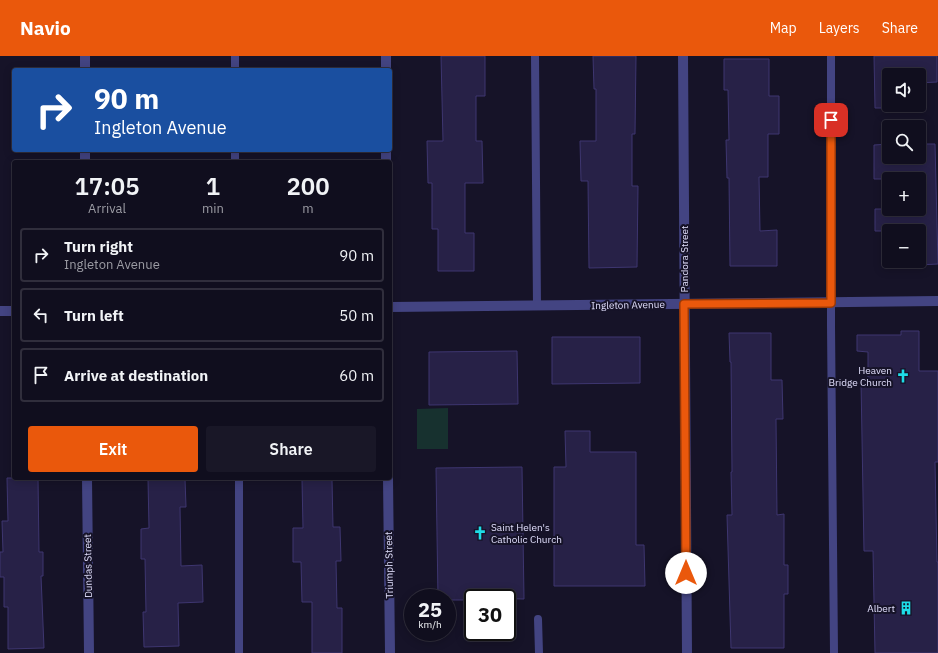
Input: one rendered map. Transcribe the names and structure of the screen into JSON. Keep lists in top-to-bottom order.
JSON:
{
  "streets": {
    "street": [
      "Pandora Street",
      "Ingleton Avenue",
      "Triumph Street",
      "Dundas Street"
    ]
  },
  "crossings": [
    ["Pandora Street", "Ingleton Avenue"]
  ],
  "places": {
    "church": ["Heaven Bridge Church", "Saint Helen's Catholic Church"],
    "building": ["Albert"]
  },
  "page": {
    "header": "Navio",
    "nav": ["Map", "Layers", "Share"],
    "map_buttons": ["+", "−"],
    "turn": ["90 m", "Ingleton Avenue"],
    "eta": [
      "17:05",
      "Arrival",
      "1",
      "min",
      "200",
      "m"
    ],
    "list": [
      {
        "name": "Turn right",
        "note": "Ingleton Avenue",
        "value": "90 m"
      },
      {
        "name": "Turn left",
        "value": "50 m"
      },
      {
        "name": "Arrive at destination",
        "value": "60 m"
      }
    ],
    "buttons": ["Exit", "Share"],
    "speed": "25 km/h",
    "limit": "30"
  }
}
